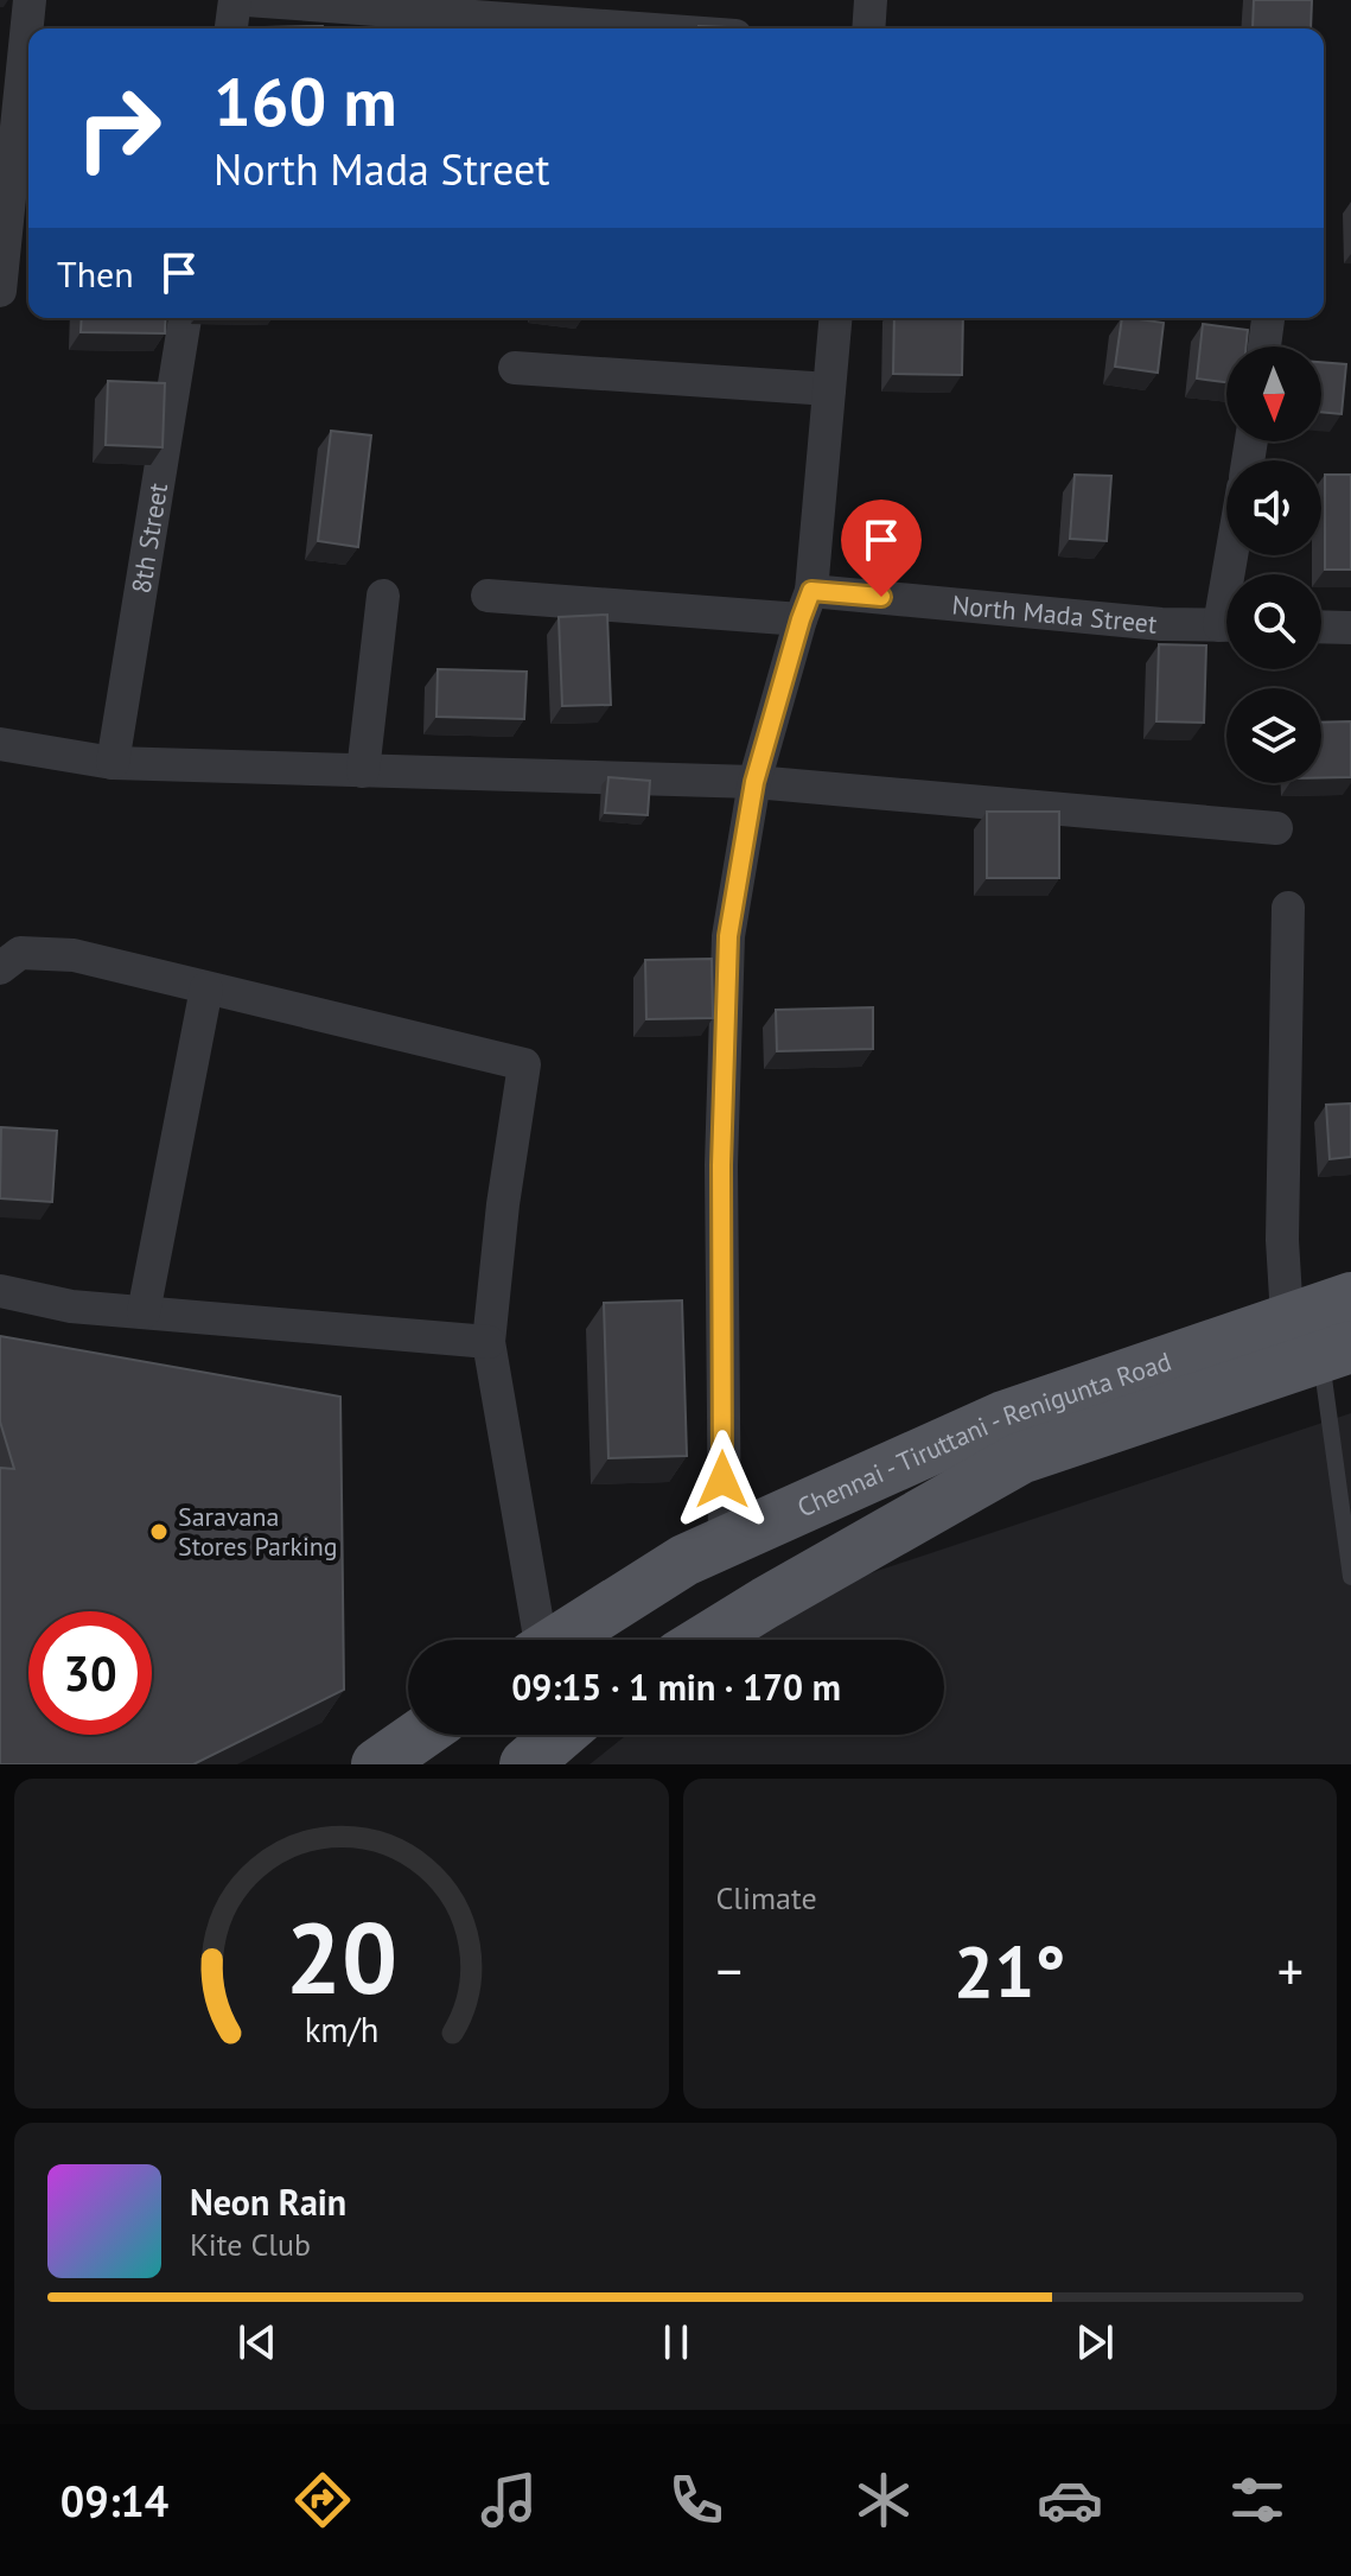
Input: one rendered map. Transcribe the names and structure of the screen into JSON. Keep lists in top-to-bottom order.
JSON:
{
  "streets": {
    "main road": ["Chennai - Tiruttani - Renigunta Road"],
    "street": ["8th Street", "North Mada Street"]
  },
  "places": ["Saravana Stores Parking"],
  "north": "bottom",
  "page": {
    "turn": ["160 m", "North Mada Street"],
    "then": "Then",
    "limit": "30",
    "trip": "09:15 · 1 min · 170 m",
    "tile": "Climate",
    "heat": ["−", "21°", "+"],
    "song": ["Neon Rain", "Kite Club"],
    "tabs": "09:14",
    "gauge": ["20", "km/h"]
  }
}
